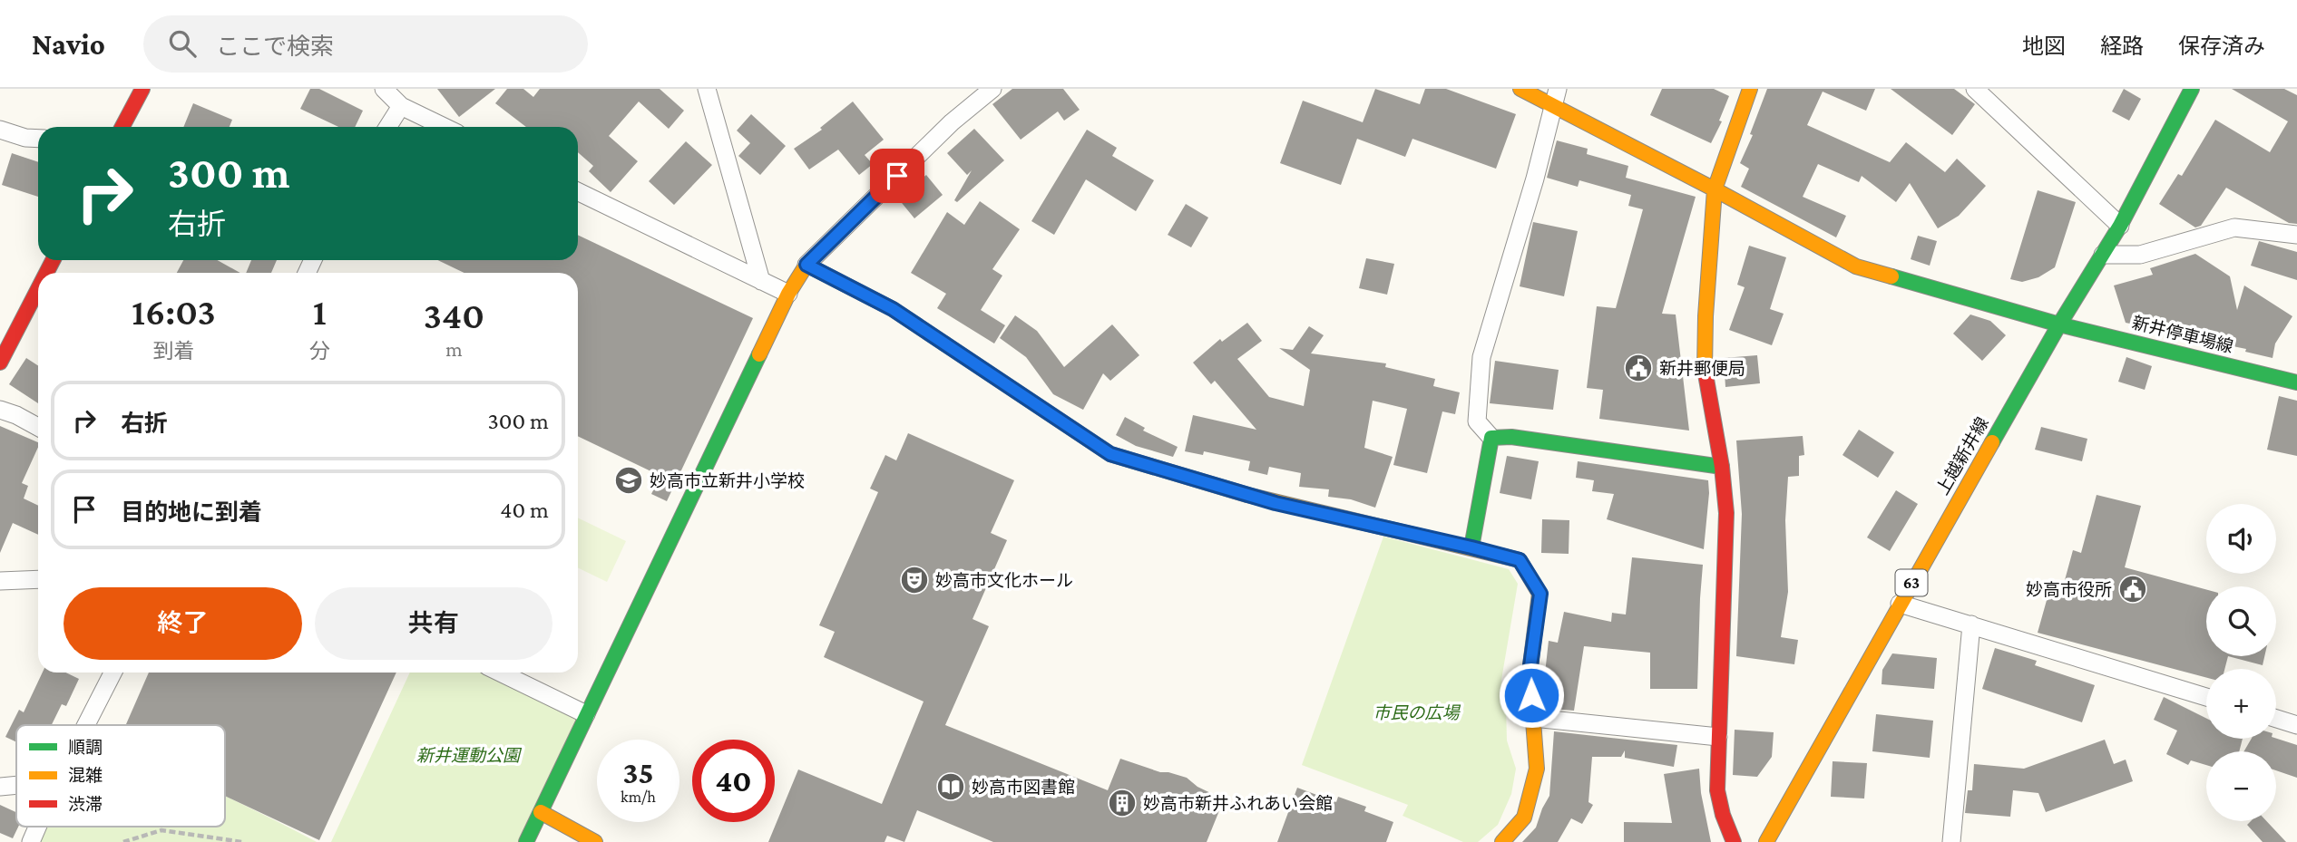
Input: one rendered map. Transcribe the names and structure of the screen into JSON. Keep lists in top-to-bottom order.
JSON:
{
  "streets": {
    "street": ["新井停車場線", "上越新井線", "63"]
  },
  "crossings": [
    ["新井停車場線", "上越新井線"]
  ],
  "parks": ["市民の広場", "新井運動公園"],
  "places": {
    "public building": ["新井郵便局", "妙高市役所"],
    "school or university": ["妙高市立新井小学校"],
    "theatre": ["妙高市文化ホール"],
    "library": ["妙高市図書館"],
    "building": ["妙高市新井ふれあい会館"]
  },
  "legend": ["順調", "混雑", "渋滞"],
  "page": {
    "header": "Navio",
    "search": "ここで検索",
    "nav": ["地図", "経路", "保存済み"],
    "turn": ["300 m", "右折"],
    "eta": [
      "16:03",
      "到着",
      "1",
      "分",
      "340",
      "m"
    ],
    "list": [
      {
        "name": "右折",
        "value": "300 m"
      },
      {
        "name": "目的地に到着",
        "value": "40 m"
      }
    ],
    "map_buttons": ["+", "−"],
    "buttons": ["終了", "共有"],
    "speed": "35 km/h",
    "limit": "40"
  }
}
